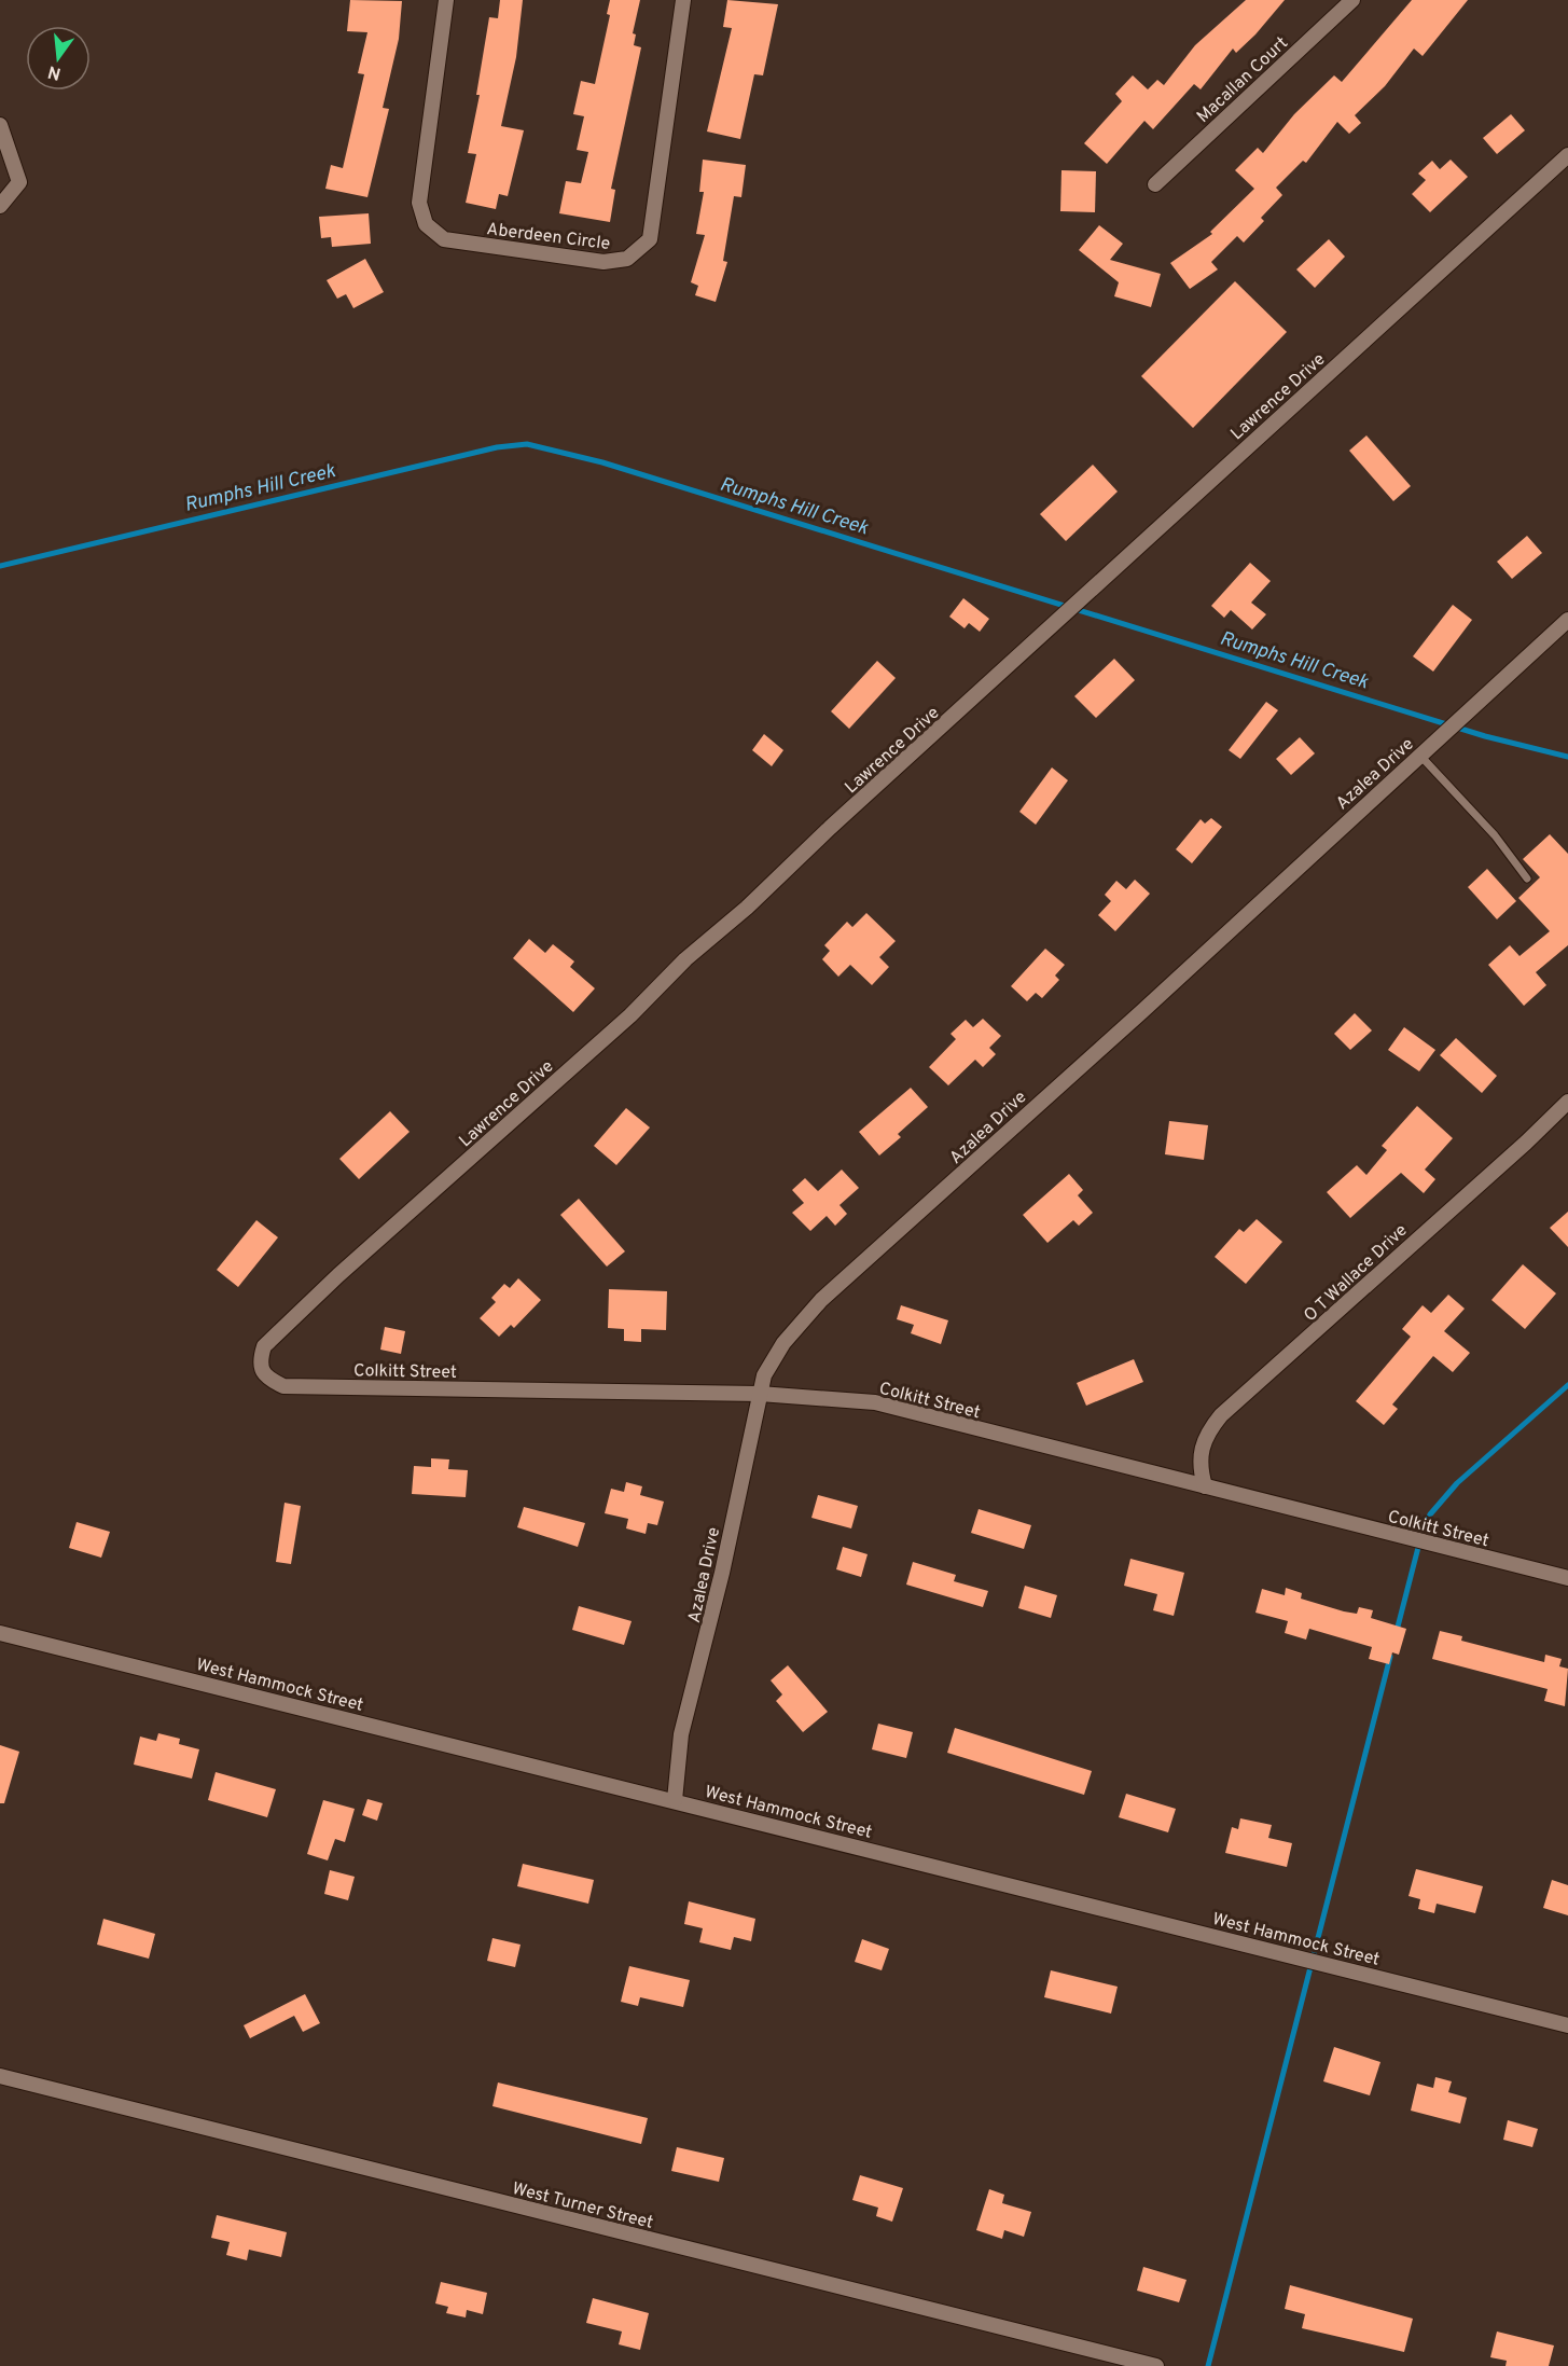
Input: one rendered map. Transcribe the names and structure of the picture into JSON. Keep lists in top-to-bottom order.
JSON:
{
  "streets": {
    "street": [
      "Macallan Court",
      "Aberdeen Circle",
      "Lawrence Drive",
      "Azalea Drive",
      "O T Wallace Drive",
      "Colkitt Street",
      "West Hammock Street",
      "West Turner Street"
    ]
  },
  "crossings": [
    ["Lawrence Drive", "Colkitt Street"],
    ["Azalea Drive", "Colkitt Street"],
    ["Azalea Drive", "West Hammock Street"],
    ["O T Wallace Drive", "Colkitt Street"]
  ],
  "water": ["Rumphs Hill Creek"],
  "north": "bottom"
}
